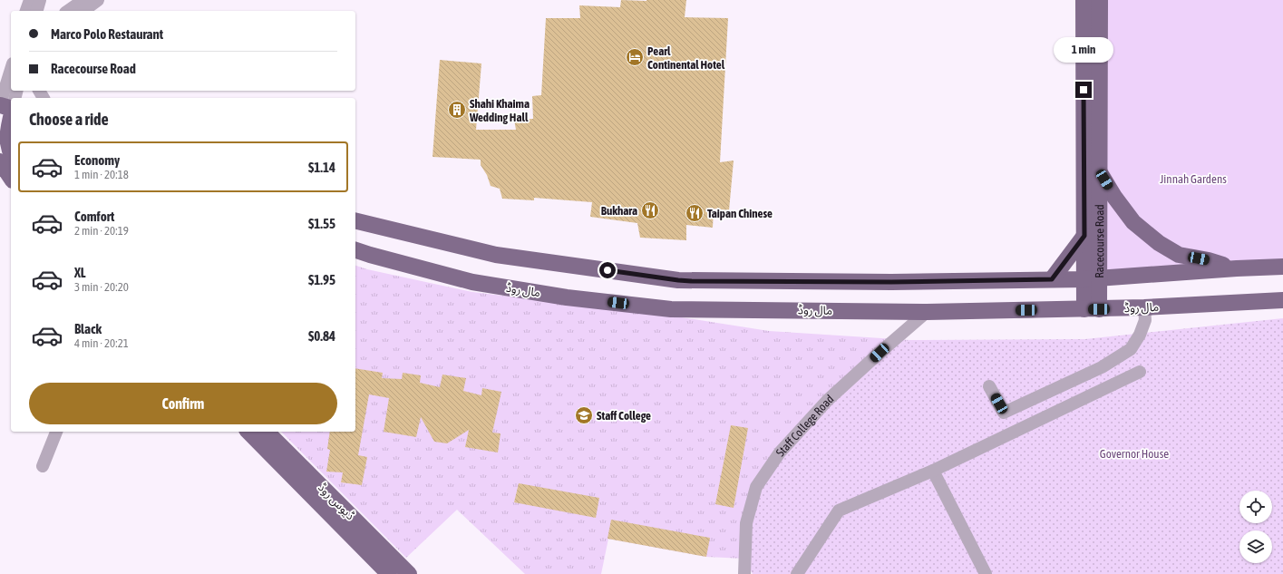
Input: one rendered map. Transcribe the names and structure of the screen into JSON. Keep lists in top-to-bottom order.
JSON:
{
  "streets": {
    "main road": ["Racecourse Road", "مال روڈ", "ڈیوس روڈ"],
    "street": ["Staff College Road"]
  },
  "crossings": [
    ["Racecourse Road", "مال روڈ"],
    ["مال روڈ", "Staff College Road"]
  ],
  "parks": ["Jinnah Gardens", "Governor House"],
  "places": {
    "hotel": ["Pearl Continental Hotel"],
    "building": ["Shahi Khaima Wedding Hall"],
    "restaurant": ["Bukhara", "Taipan Chinese"],
    "school or university": ["Staff College"]
  },
  "page": {
    "banner": ["Marco Polo Restaurant", "Racecourse Road"],
    "bubble": "1 min",
    "heading": "Choose a ride",
    "list": [
      {
        "name": "Economy",
        "note": "1 min · 20:18",
        "value": "$1.14"
      },
      {
        "name": "Comfort",
        "note": "2 min · 20:19",
        "value": "$1.55"
      },
      {
        "name": "XL",
        "note": "3 min · 20:20",
        "value": "$1.95"
      },
      {
        "name": "Black",
        "note": "4 min · 20:21",
        "value": "$0.84"
      }
    ],
    "buttons": "Confirm"
  }
}
